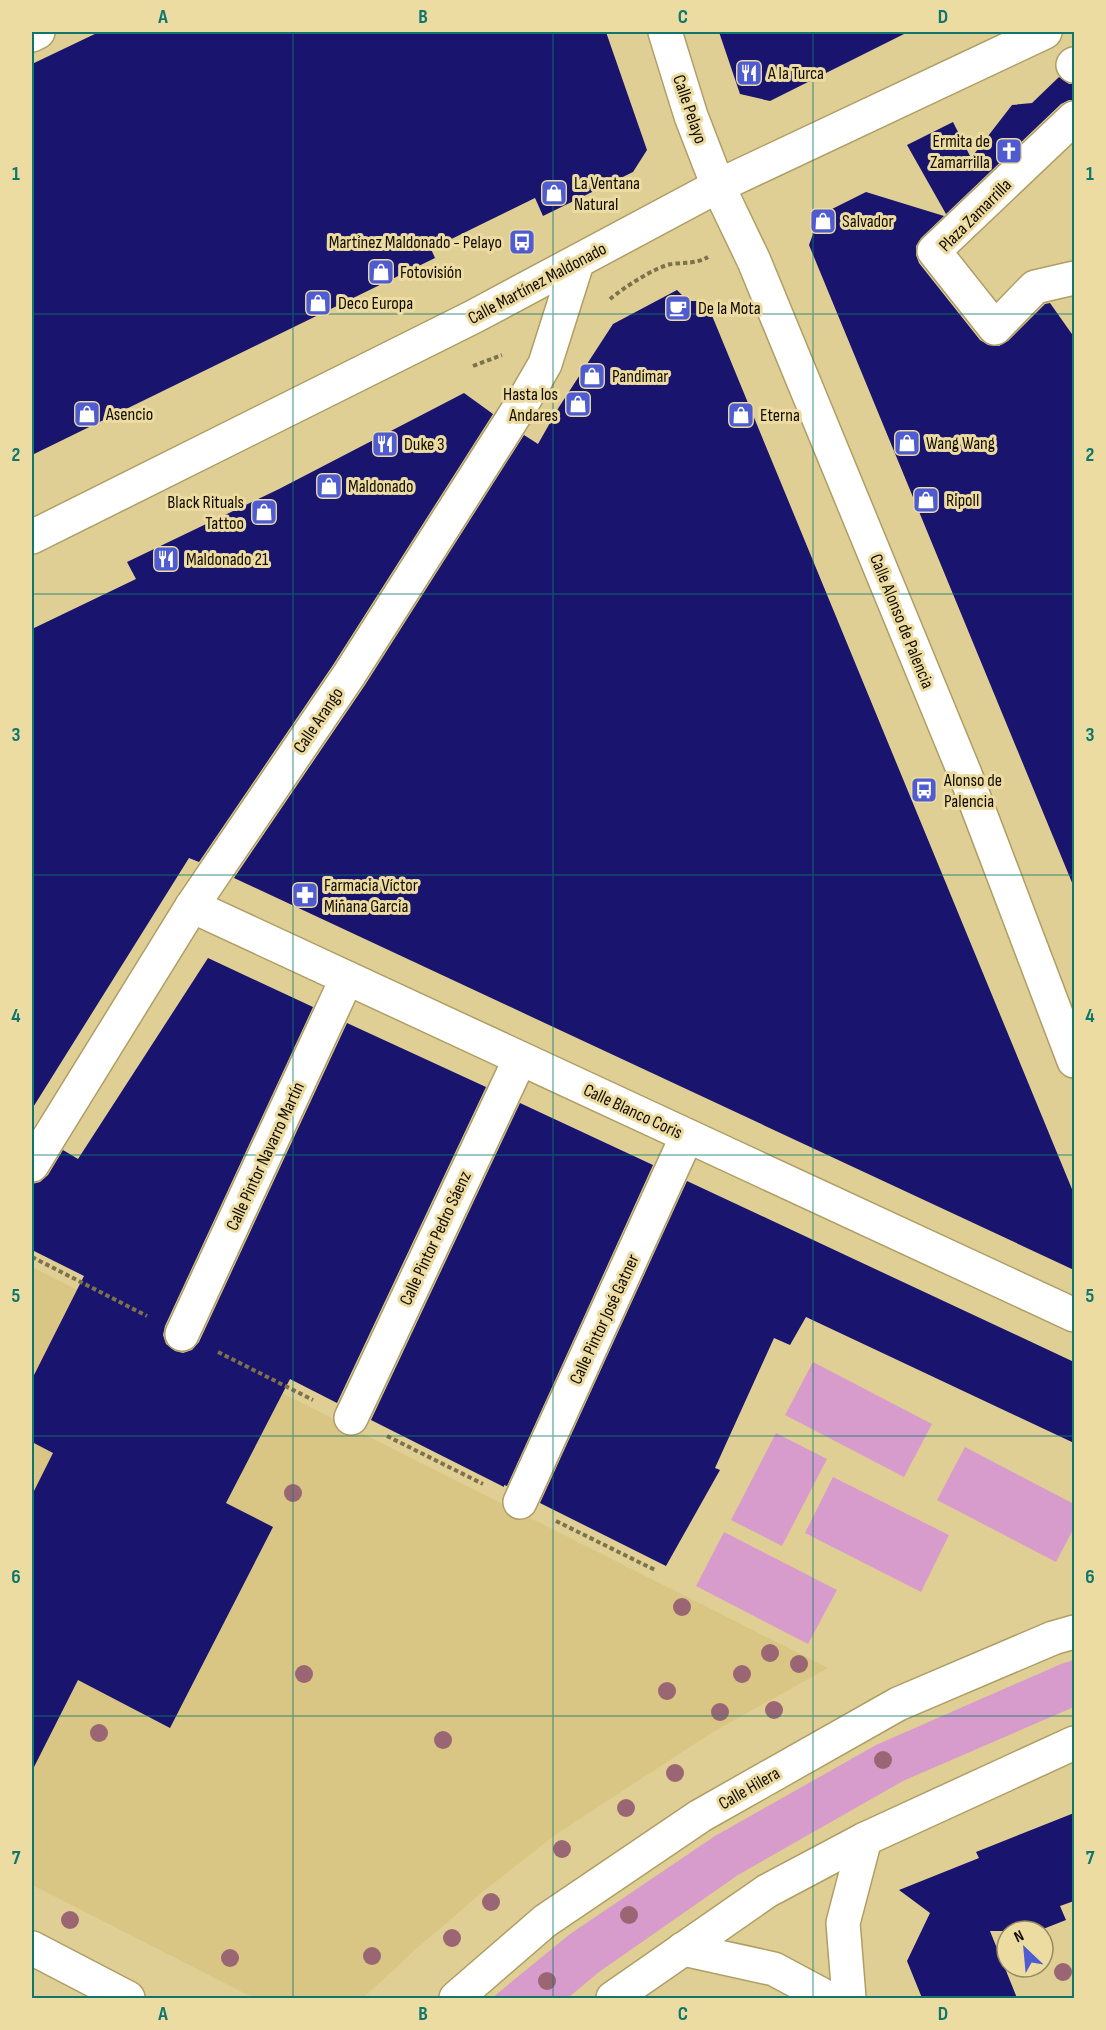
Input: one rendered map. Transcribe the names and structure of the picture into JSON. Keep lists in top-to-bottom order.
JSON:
{
  "streets": {
    "street": [
      "Calle Pelayo",
      "Plaza Zamarrilla",
      "Calle Martínez Maldonado",
      "Calle Alonso de Palencia",
      "Calle Arango",
      "Calle Blanco Coris",
      "Calle Pintor Navarro Martín",
      "Calle Pintor Pedro Sáenz",
      "Calle Pintor José Gatner",
      "Calle Hilera"
    ]
  },
  "crossings": [
    ["Calle Pelayo", "Calle Martínez Maldonado"],
    ["Calle Pelayo", "Calle Alonso de Palencia"],
    ["Calle Martínez Maldonado", "Calle Alonso de Palencia"],
    ["Calle Martínez Maldonado", "Calle Arango"],
    ["Calle Arango", "Calle Blanco Coris"],
    ["Calle Blanco Coris", "Calle Pintor Navarro Martín"],
    ["Calle Blanco Coris", "Calle Pintor Pedro Sáenz"],
    ["Calle Blanco Coris", "Calle Pintor José Gatner"]
  ],
  "places": {
    "restaurant": ["A la Turca", "Duke 3", "Maldonado 21"],
    "church": ["Ermita de Zamarrilla"],
    "shop": [
      "La Ventana Natural",
      "Salvador",
      "Fotovisión",
      "Deco Europa",
      "Pandimar",
      "Hasta los Andares",
      "Asencio",
      "Eterna",
      "Wang Wang",
      "Maldonado",
      "Ripoll",
      "Black Rituals Tattoo"
    ],
    "bus stop": ["Martínez Maldonado - Pelayo", "Alonso de Palencia"],
    "cafe": ["De la Mota"],
    "pharmacy": ["Farmacia Víctor Miñana García"]
  },
  "north": "top left",
  "grid": {
    "columns": [
      "A",
      "B",
      "C",
      "D"
    ],
    "rows": [
      "1",
      "2",
      "3",
      "4",
      "5",
      "6",
      "7"
    ]
  }
}
